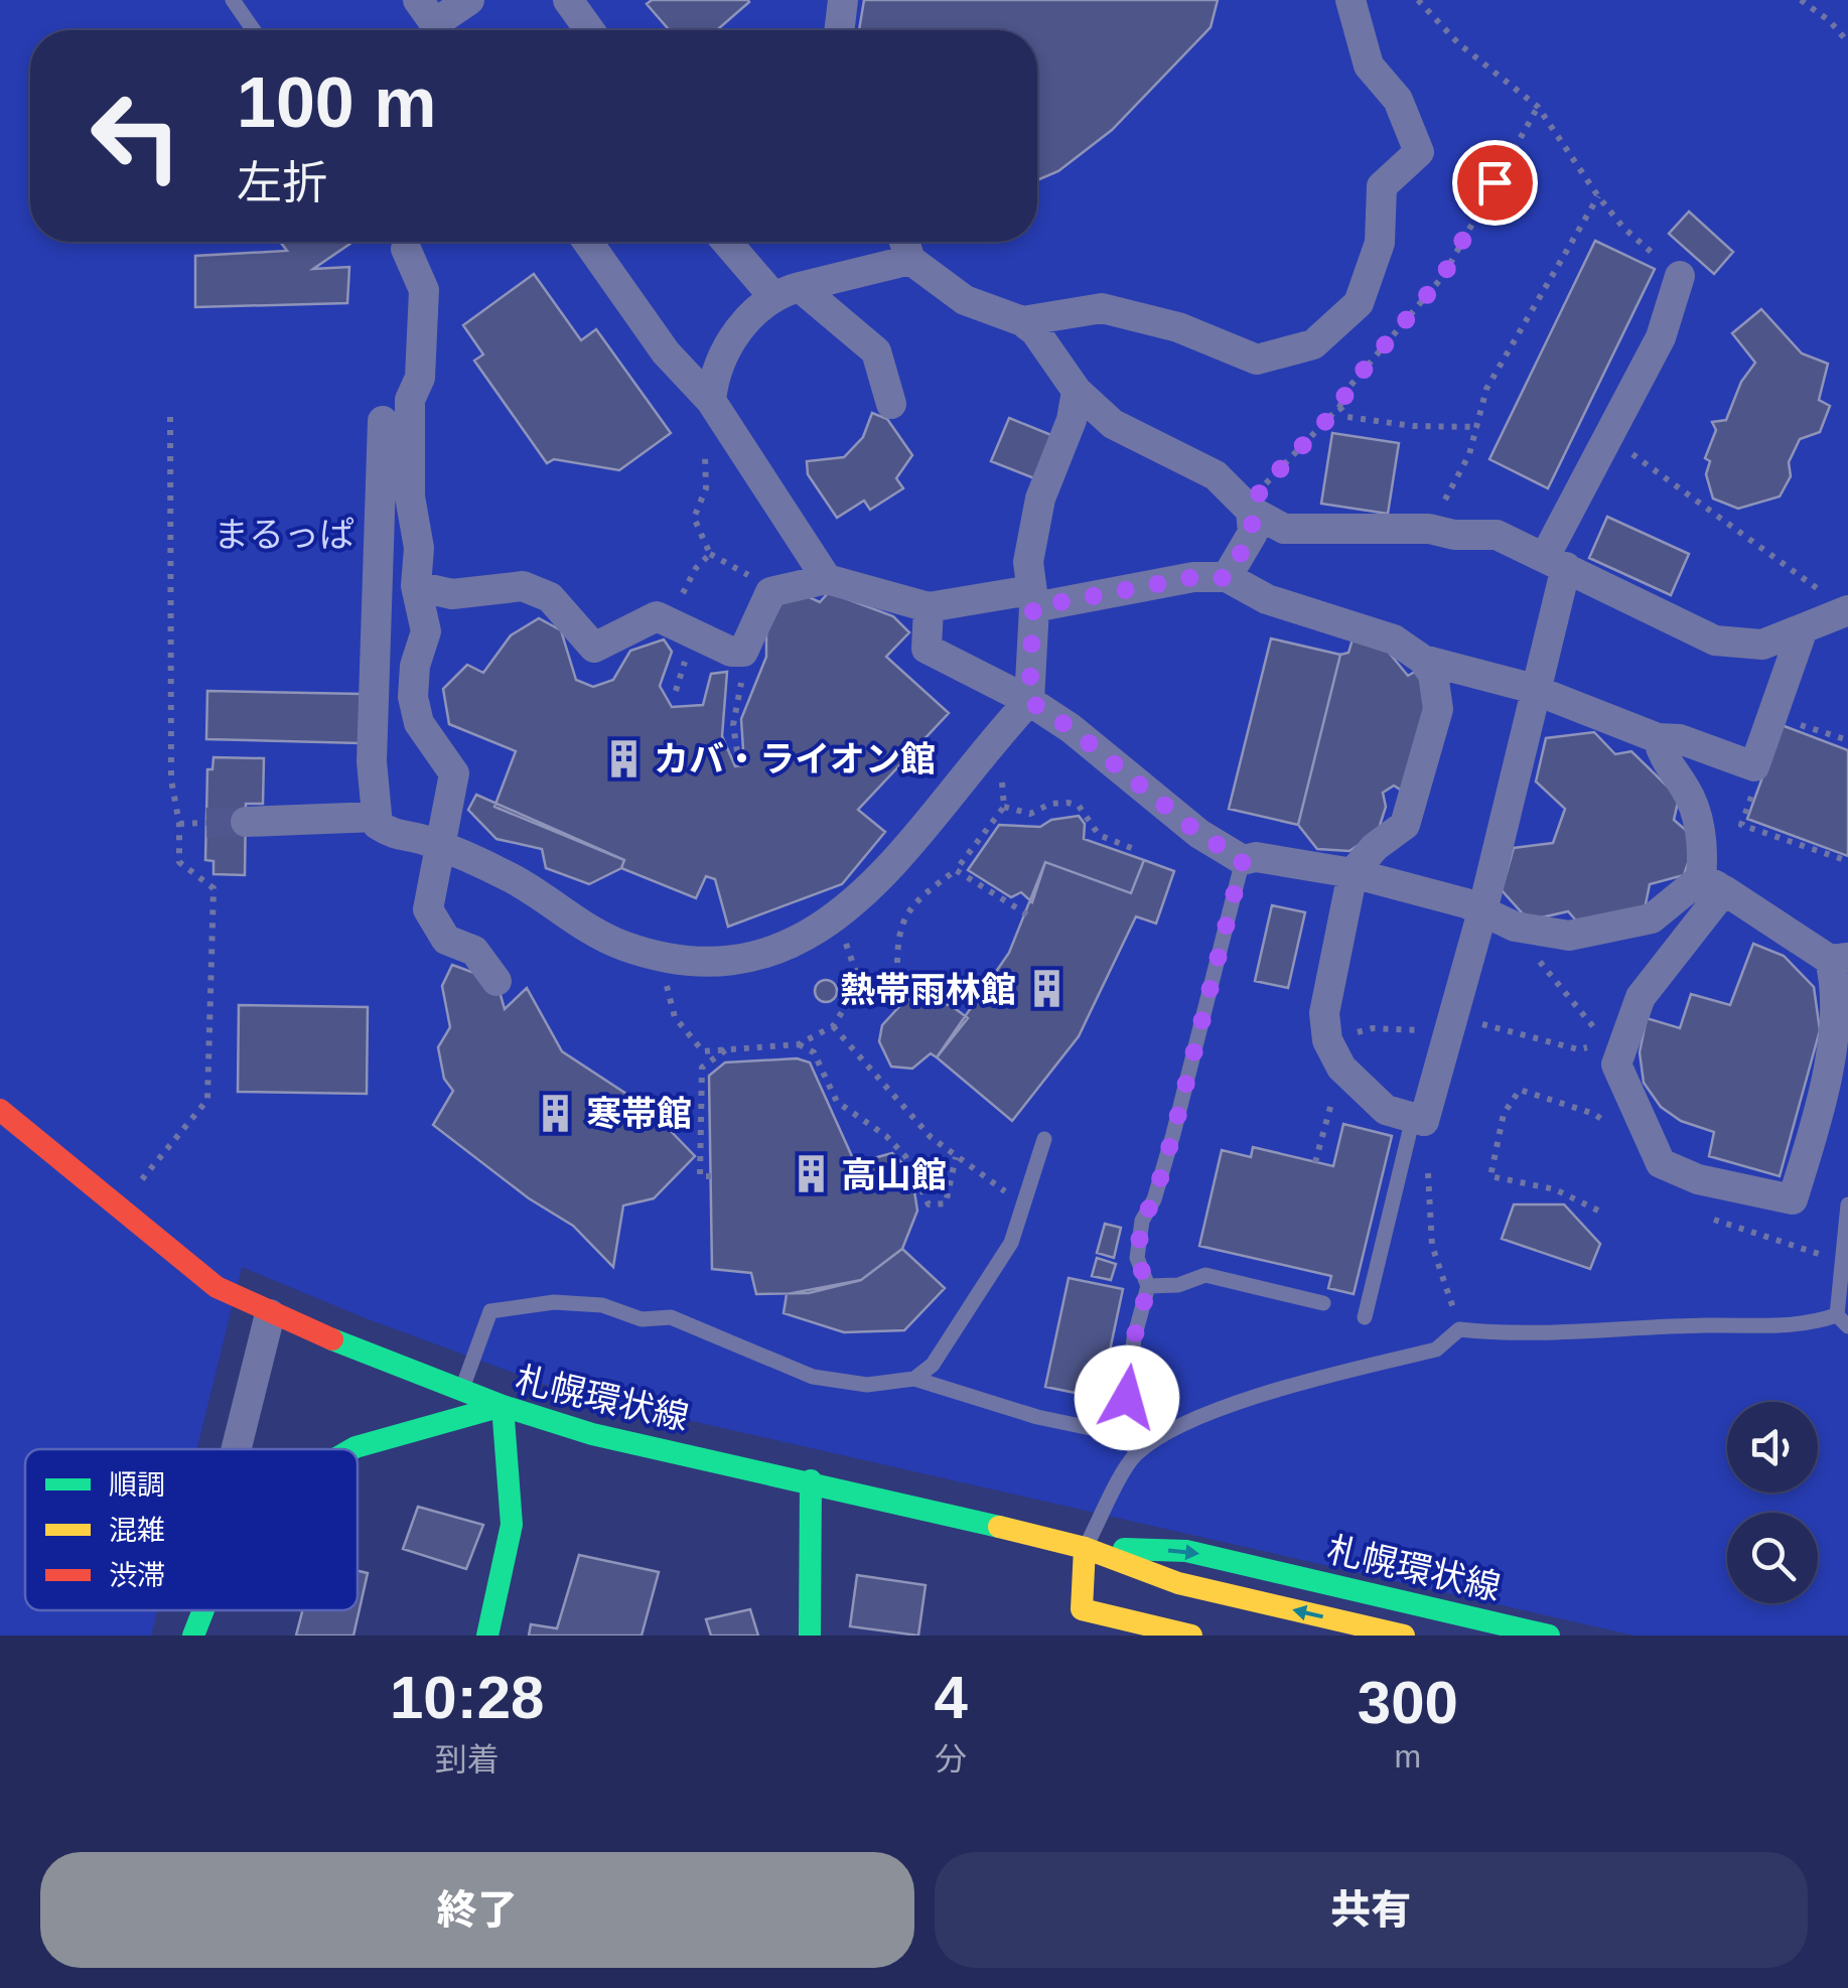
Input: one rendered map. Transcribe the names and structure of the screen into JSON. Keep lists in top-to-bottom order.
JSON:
{
  "streets": {
    "main road": ["札幌環状線"]
  },
  "parks": ["まるっぱ"],
  "places": {
    "building": [
      "カバ・ライオン館",
      "熱帯雨林館",
      "寒帯館",
      "高山館"
    ]
  },
  "legend": ["順調", "混雑", "渋滞"],
  "page": {
    "turn": ["100 m", "左折"],
    "eta": [
      "10:28",
      "到着",
      "4",
      "分",
      "300",
      "m"
    ],
    "buttons": ["終了", "共有"]
  }
}
